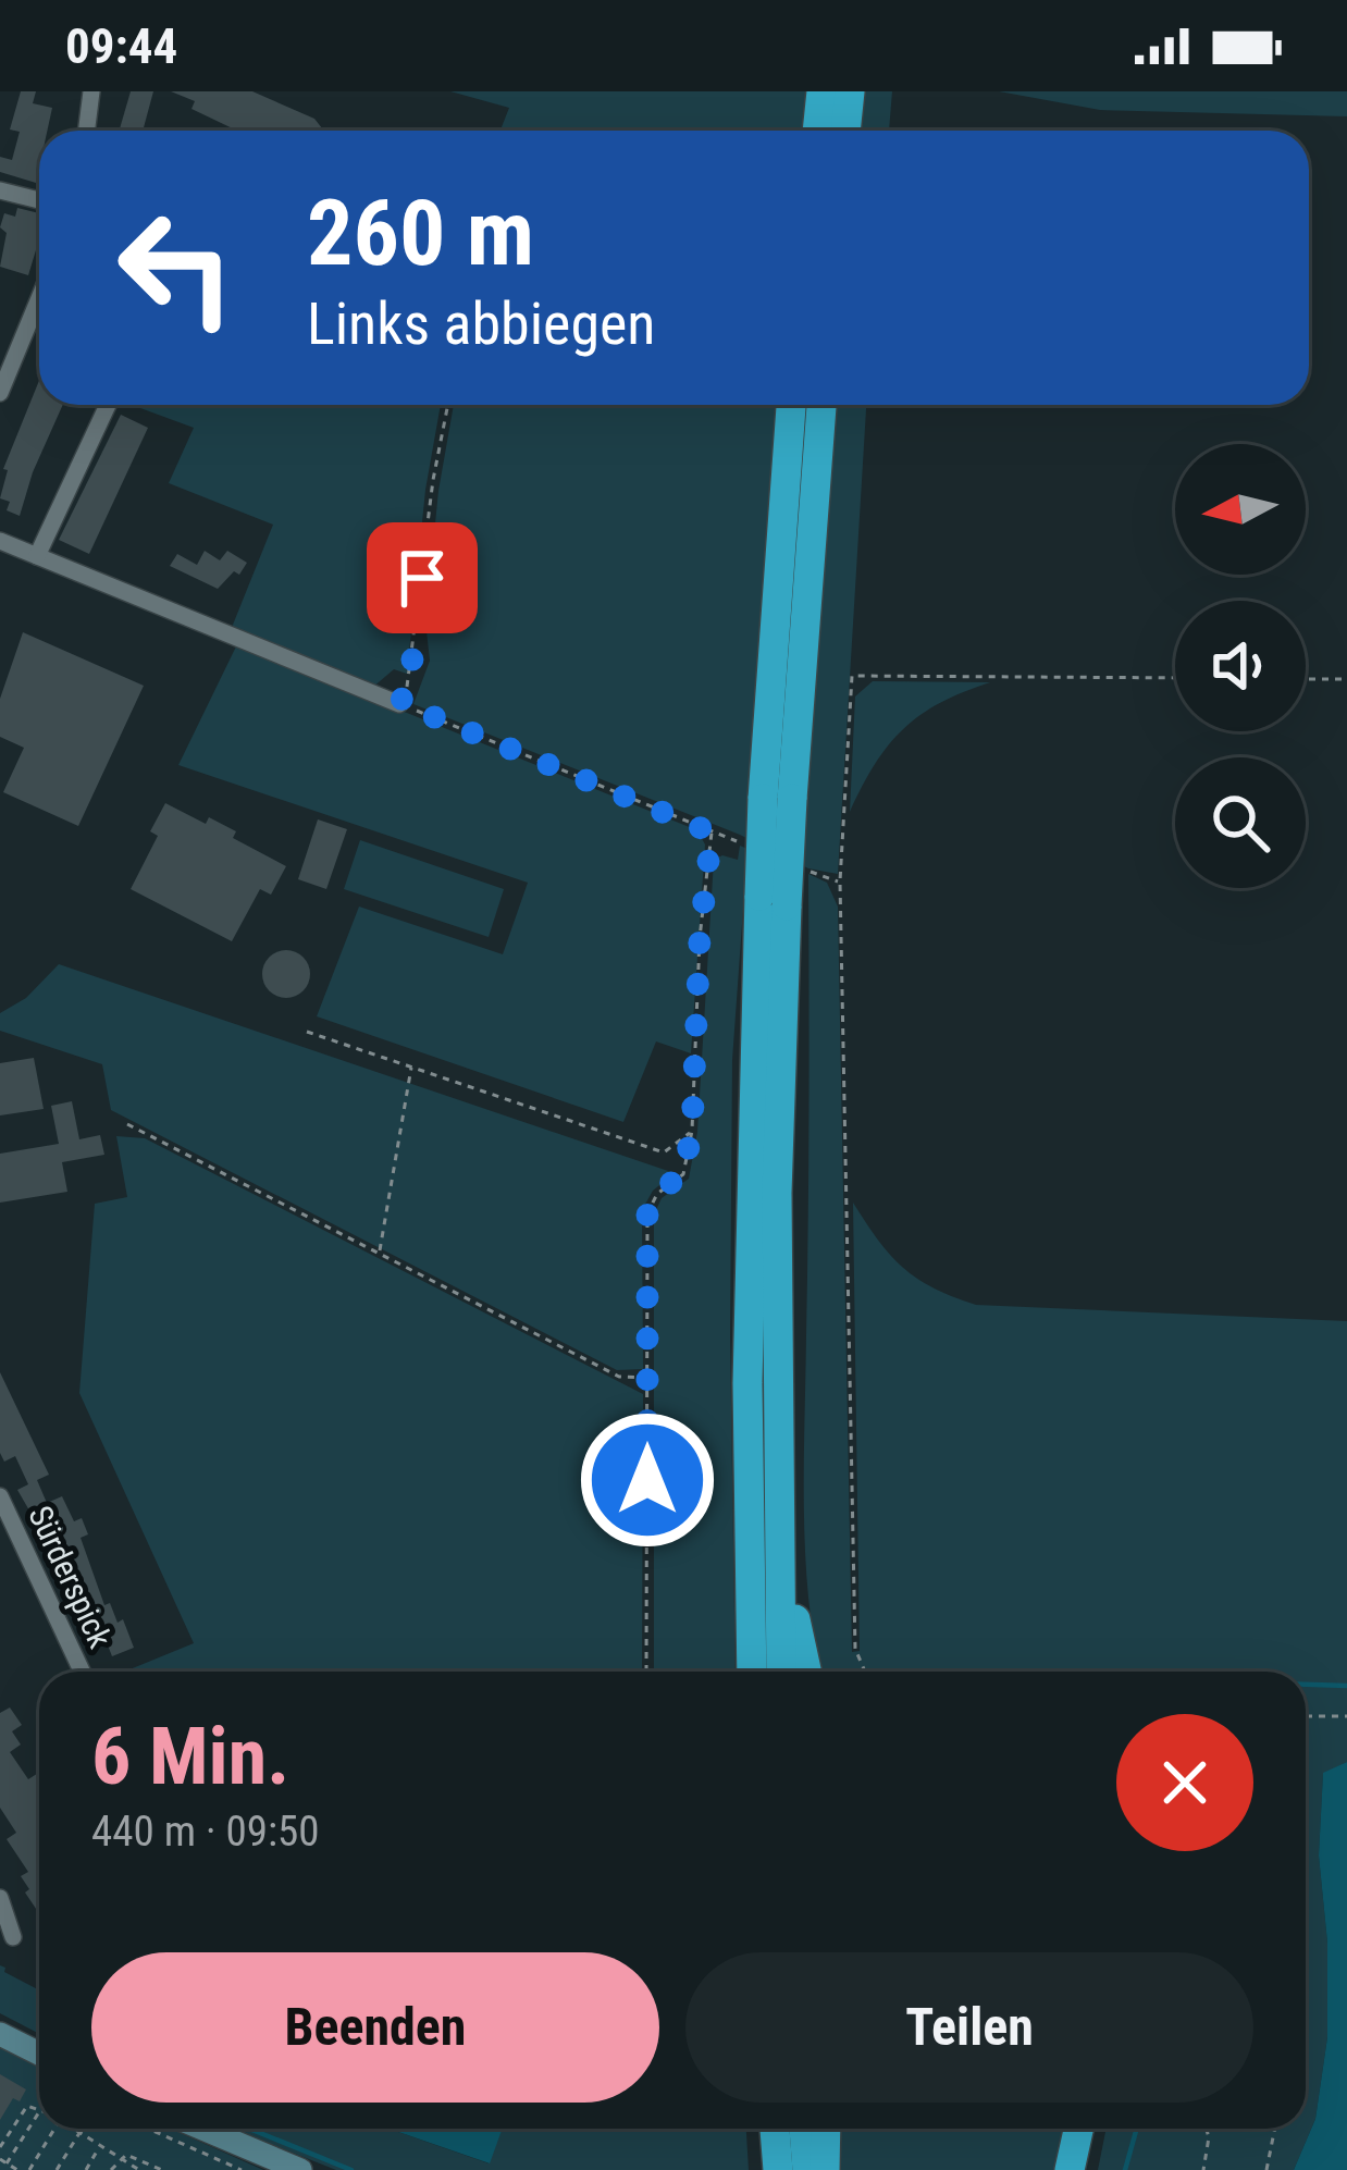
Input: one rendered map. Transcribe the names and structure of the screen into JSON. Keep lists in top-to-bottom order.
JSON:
{
  "streets": {
    "street": ["Sürderspick"]
  },
  "north": "left",
  "page": {
    "status": "09:44",
    "turn": ["260 m", "Links abbiegen"],
    "heading": ["6 Min.", "440 m · 09:50"],
    "buttons": ["Beenden", "Teilen"]
  }
}
